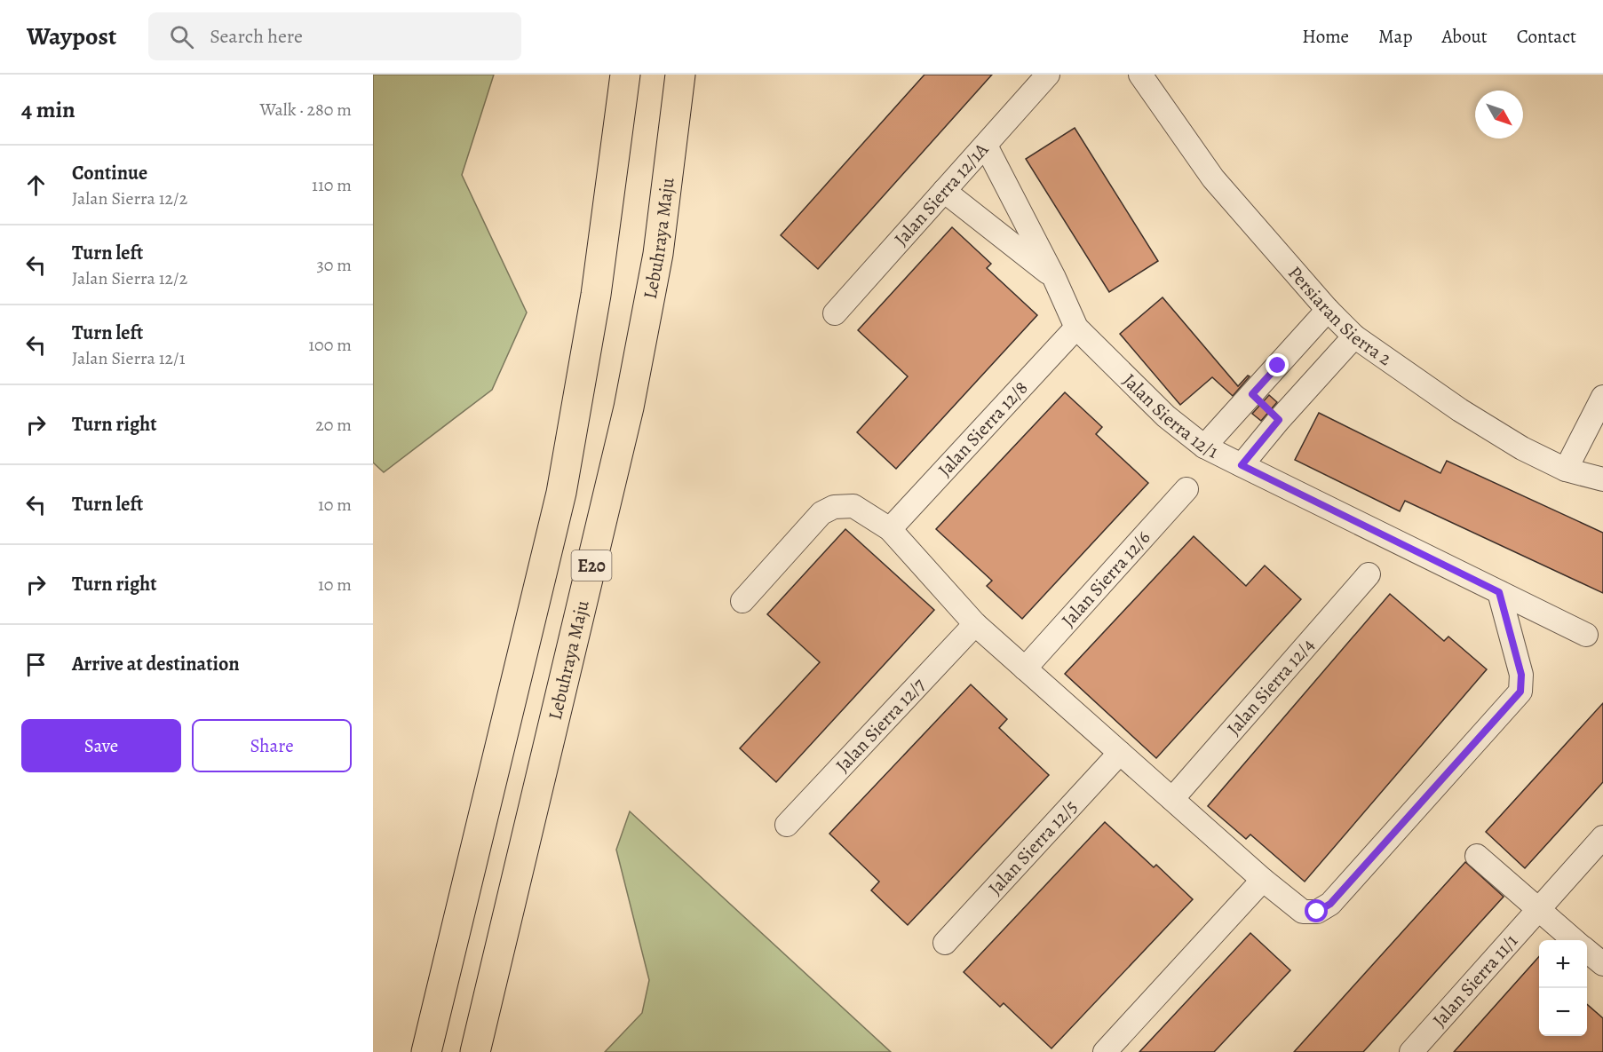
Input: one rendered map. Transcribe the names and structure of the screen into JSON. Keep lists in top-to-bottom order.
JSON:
{
  "streets": {
    "highway": ["Lebuhraya Maju", "E20"],
    "street": [
      "Jalan Sierra 12/1A",
      "Persiaran Sierra 2",
      "Jalan Sierra 12/1",
      "Jalan Sierra 12/8",
      "Jalan Sierra 12/6",
      "Jalan Sierra 12/4",
      "Jalan Sierra 12/7",
      "Jalan Sierra 12/5",
      "Jalan Sierra 11/1"
    ]
  },
  "crossings": [
    ["Jalan Sierra 12/1A", "Jalan Sierra 12/1"],
    ["Jalan Sierra 12/1", "Jalan Sierra 12/8"]
  ],
  "north": "bottom right",
  "page": {
    "header": "Waypost",
    "search": "Search here",
    "nav": [
      "Home",
      "Map",
      "About",
      "Contact"
    ],
    "heading": ["4 min", "Walk · 280 m"],
    "list": [
      ["Continue", "Jalan Sierra 12/2", "110 m"],
      ["Turn left", "Jalan Sierra 12/2", "30 m"],
      ["Turn left", "Jalan Sierra 12/1", "100 m"],
      ["Turn right", "20 m"],
      ["Turn left", "10 m"],
      ["Turn right", "10 m"],
      "Arrive at destination"
    ],
    "buttons": ["Save", "Share"],
    "map_buttons": ["+", "−"]
  }
}
